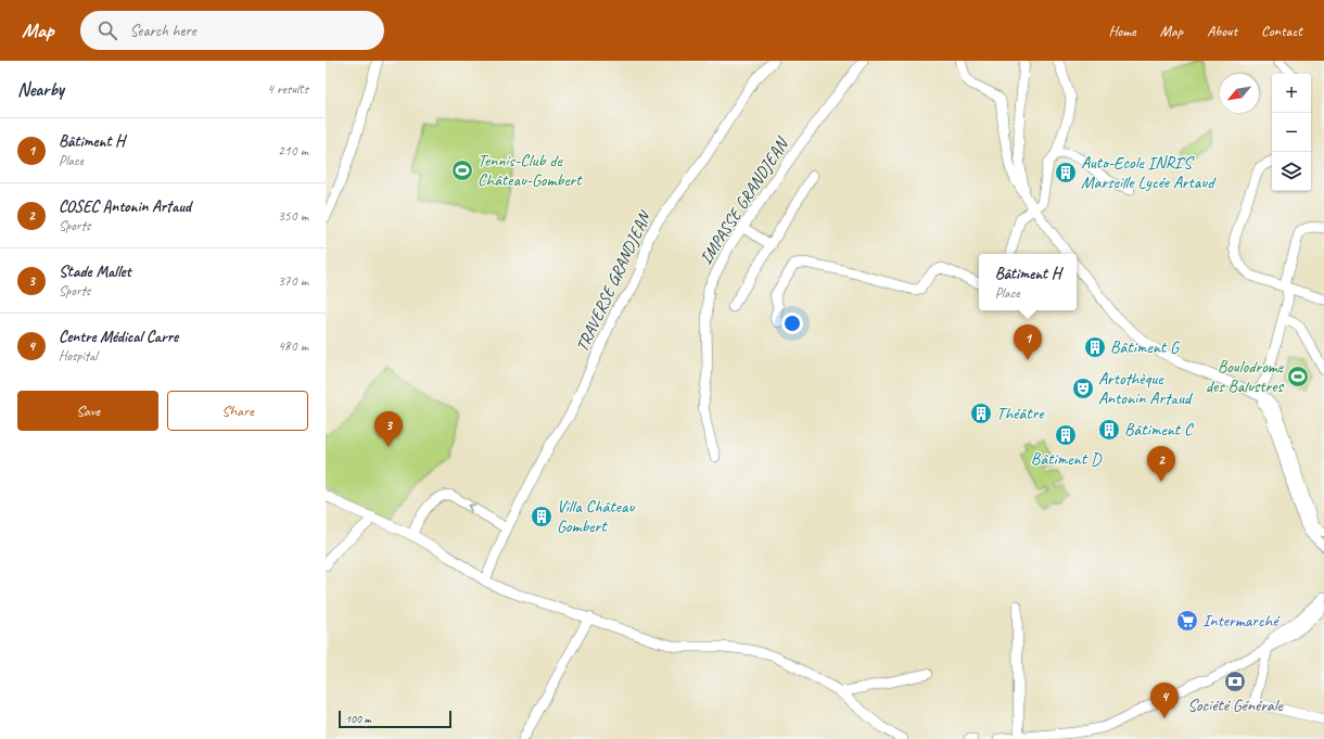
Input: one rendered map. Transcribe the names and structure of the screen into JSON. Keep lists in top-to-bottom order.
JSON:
{
  "streets": {
    "street": ["IMPASSE GRANDJEAN", "TRAVERSE GRANDJEAN"]
  },
  "places": {
    "sports": ["Tennis-Club de Château-Gombert", "Boulodrome des Balustres"],
    "building": [
      "Auto-Ecole INRI'S Marseille Lycée Artaud",
      "Bâtiment G",
      "Théâtre",
      "Bâtiment C",
      "Bâtiment D",
      "Villa Château Gombert"
    ],
    "theatre": ["Artothèque Antonin Artaud"],
    "supermarket": ["Intermarché"],
    "bank": ["Société Générale"]
  },
  "scale_bar": "100 m",
  "north": "bottom left",
  "page": {
    "header": "Map",
    "search": "Search here",
    "nav": [
      "Home",
      "Map",
      "About",
      "Contact"
    ],
    "heading": ["Nearby", "4 results"],
    "map_buttons": ["+", "−"],
    "list": [
      {
        "mark": "1",
        "name": "Bâtiment H",
        "note": "Place",
        "value": "210 m"
      },
      {
        "mark": "2",
        "name": "COSEC Antonin Artaud",
        "note": "Sports",
        "value": "350 m"
      },
      {
        "mark": "3",
        "name": "Stade Mallet",
        "note": "Sports",
        "value": "370 m"
      },
      {
        "mark": "4",
        "name": "Centre Médical Carre",
        "note": "Hospital",
        "value": "480 m"
      }
    ],
    "popup": ["Bâtiment H", "Place"],
    "pins": [
      "1",
      "3",
      "2",
      "4"
    ],
    "buttons": ["Save", "Share"],
    "scale": "100 m"
  }
}
